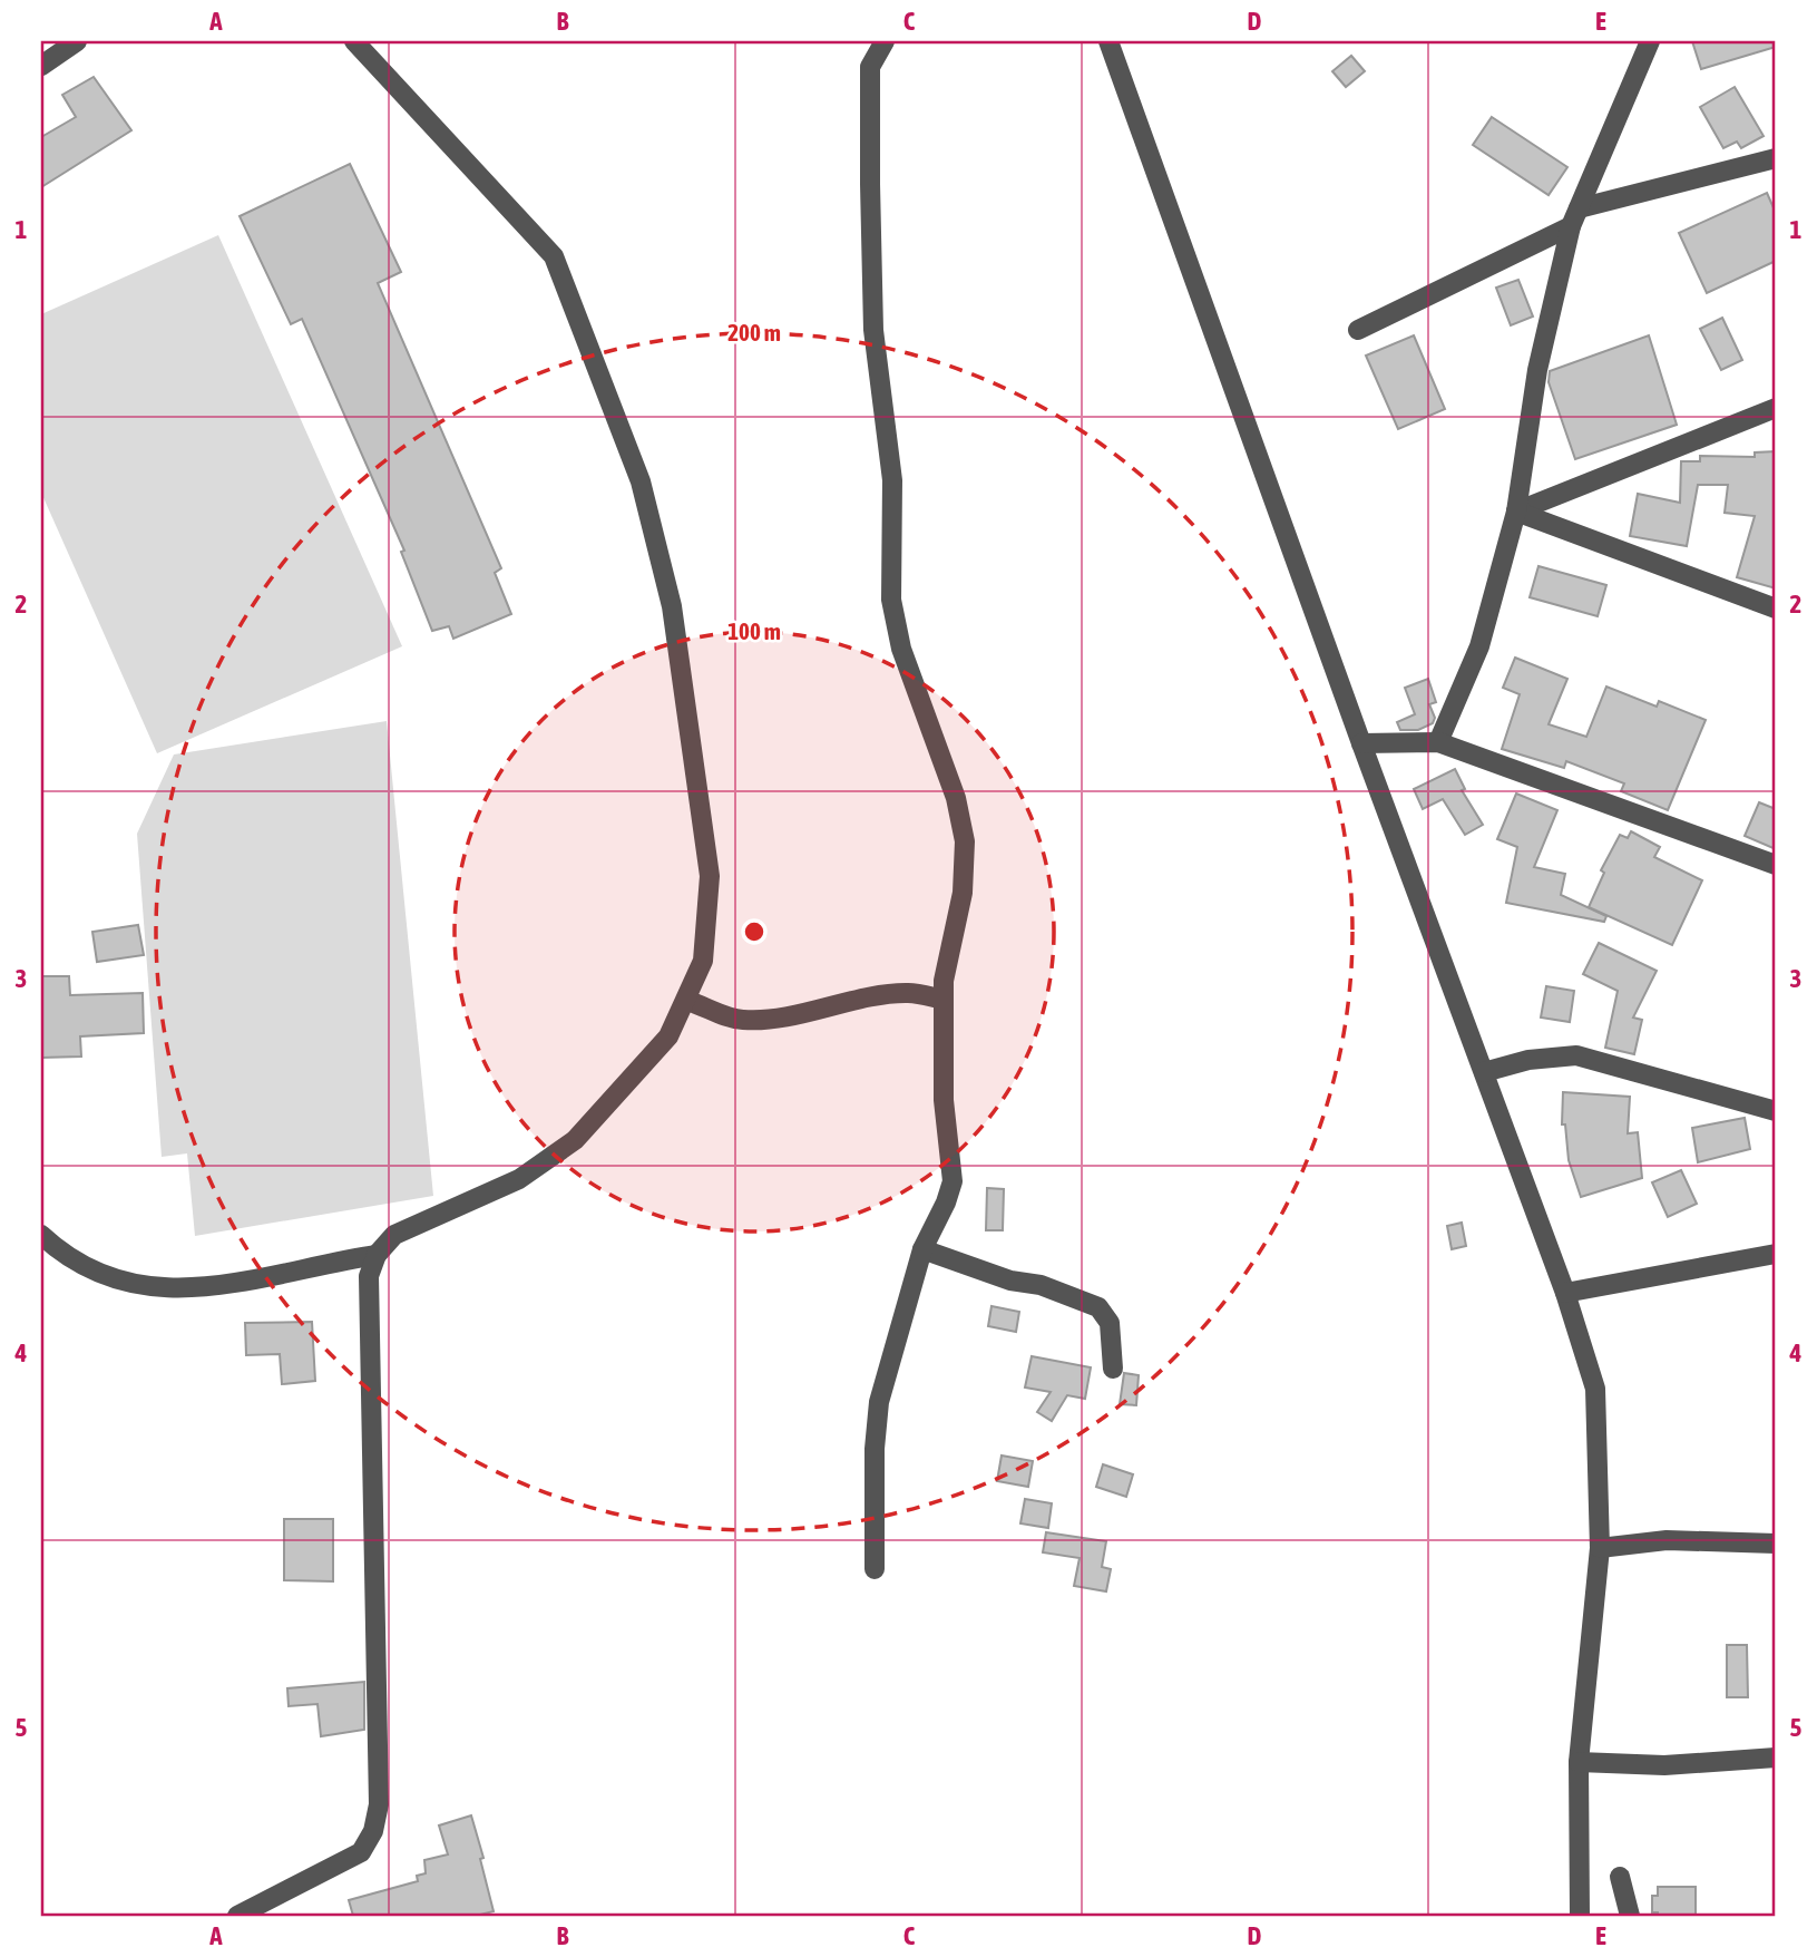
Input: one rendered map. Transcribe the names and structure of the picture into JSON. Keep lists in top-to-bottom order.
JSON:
{
  "grid": {
    "columns": [
      "A",
      "B",
      "C",
      "D",
      "E"
    ],
    "rows": [
      "1",
      "2",
      "3",
      "4",
      "5"
    ]
  },
  "rings": ["200 m", "100 m"]
}
